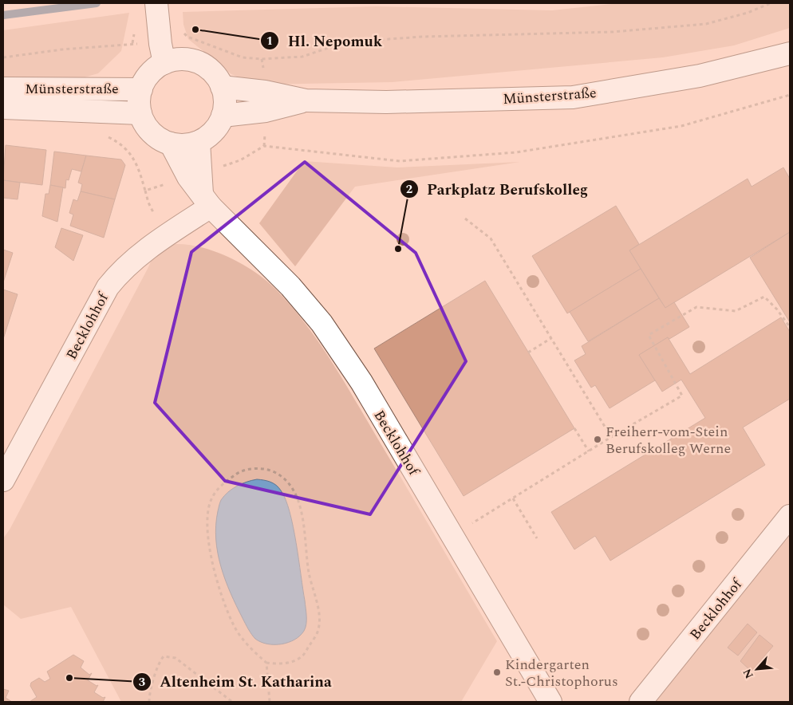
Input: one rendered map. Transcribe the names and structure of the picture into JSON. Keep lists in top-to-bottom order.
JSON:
{
  "streets": {
    "street": ["Münsterstraße", "Becklohhof"]
  },
  "crossings": [
    ["Münsterstraße", "Becklohhof"]
  ],
  "places": [
    "Hl. Nepomuk",
    "Parkplatz Berufskolleg",
    "Freiherr-vom-Stein Berufskolleg Werne",
    "Kindergarten St.-Christophorus",
    "Altenheim St. Katharina"
  ],
  "north": "bottom left"
}
